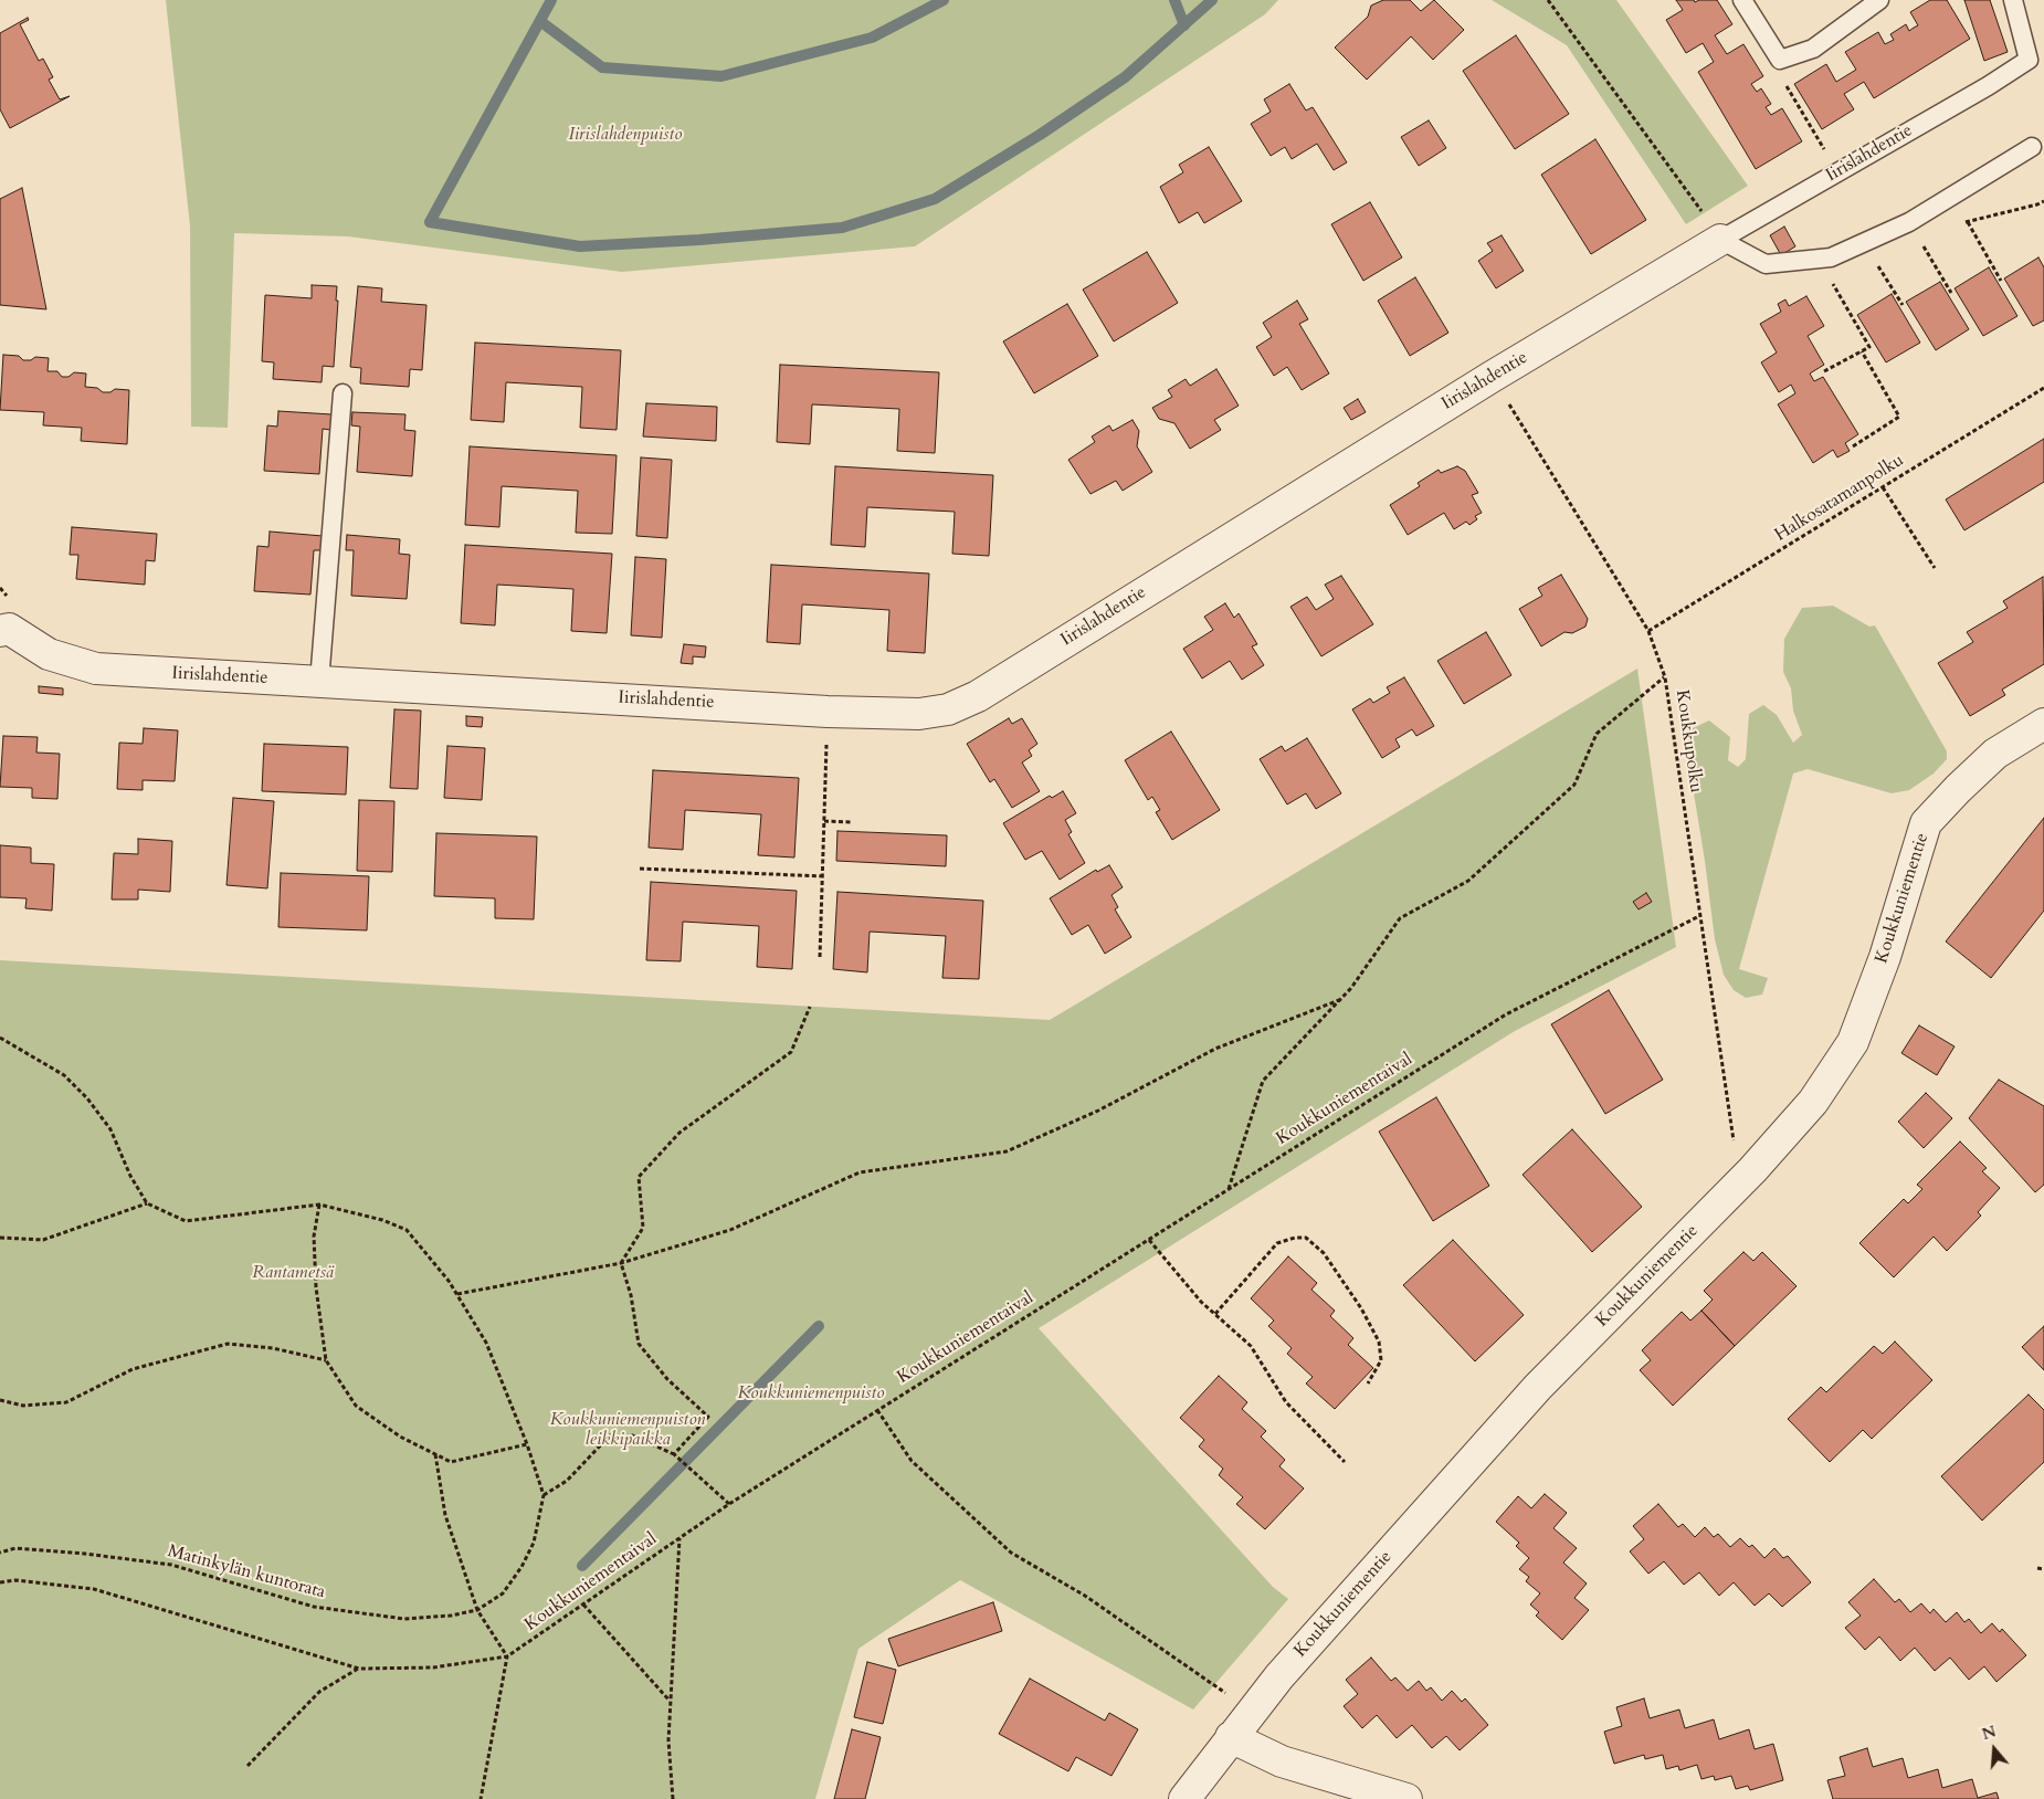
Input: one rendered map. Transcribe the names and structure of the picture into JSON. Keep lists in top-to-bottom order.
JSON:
{
  "streets": {
    "street": ["Iirislahdentie", "Koukkuniementie"],
    "path": [
      "Halkosatamanpolku",
      "Koukkupolku",
      "Koukkuniementaival",
      "Matinkylän kuntorata"
    ]
  },
  "crossings": [
    ["Iirislahdentie", "Koukkupolku"],
    ["Halkosatamanpolku", "Koukkupolku"],
    ["Koukkupolku", "Koukkuniementaival"]
  ],
  "parks": [
    "Iirislahdenpuisto",
    "Rantametsä",
    "Koukkuniemenpuisto",
    "Koukkuniemenpuiston leikkipaikka"
  ],
  "north": "top"
}
